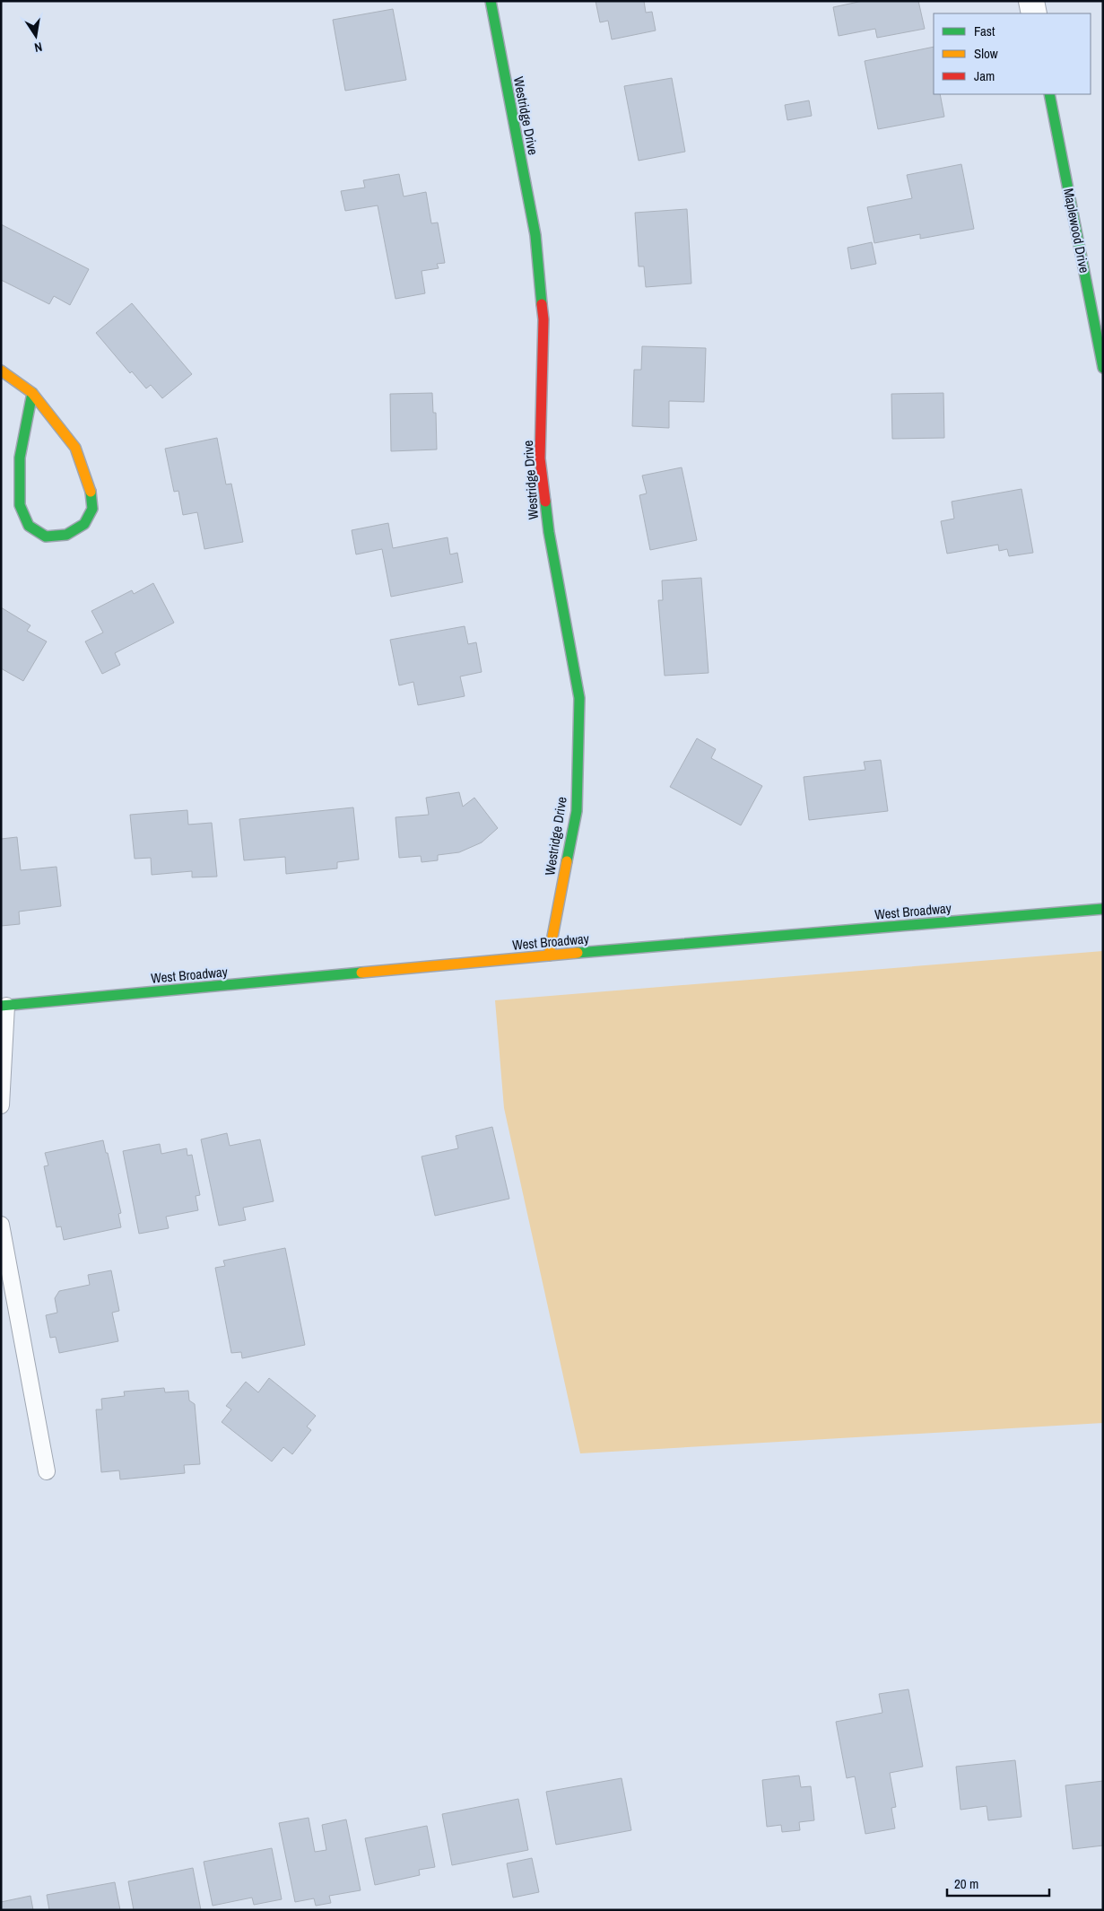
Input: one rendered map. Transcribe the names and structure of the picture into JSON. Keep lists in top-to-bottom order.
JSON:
{
  "streets": {
    "street": ["Westridge Drive", "Maplewood Drive", "West Broadway"]
  },
  "crossings": [
    ["Westridge Drive", "West Broadway"]
  ],
  "legend": ["Fast", "Slow", "Jam"],
  "scale_bar": "20 m",
  "north": "bottom"
}
